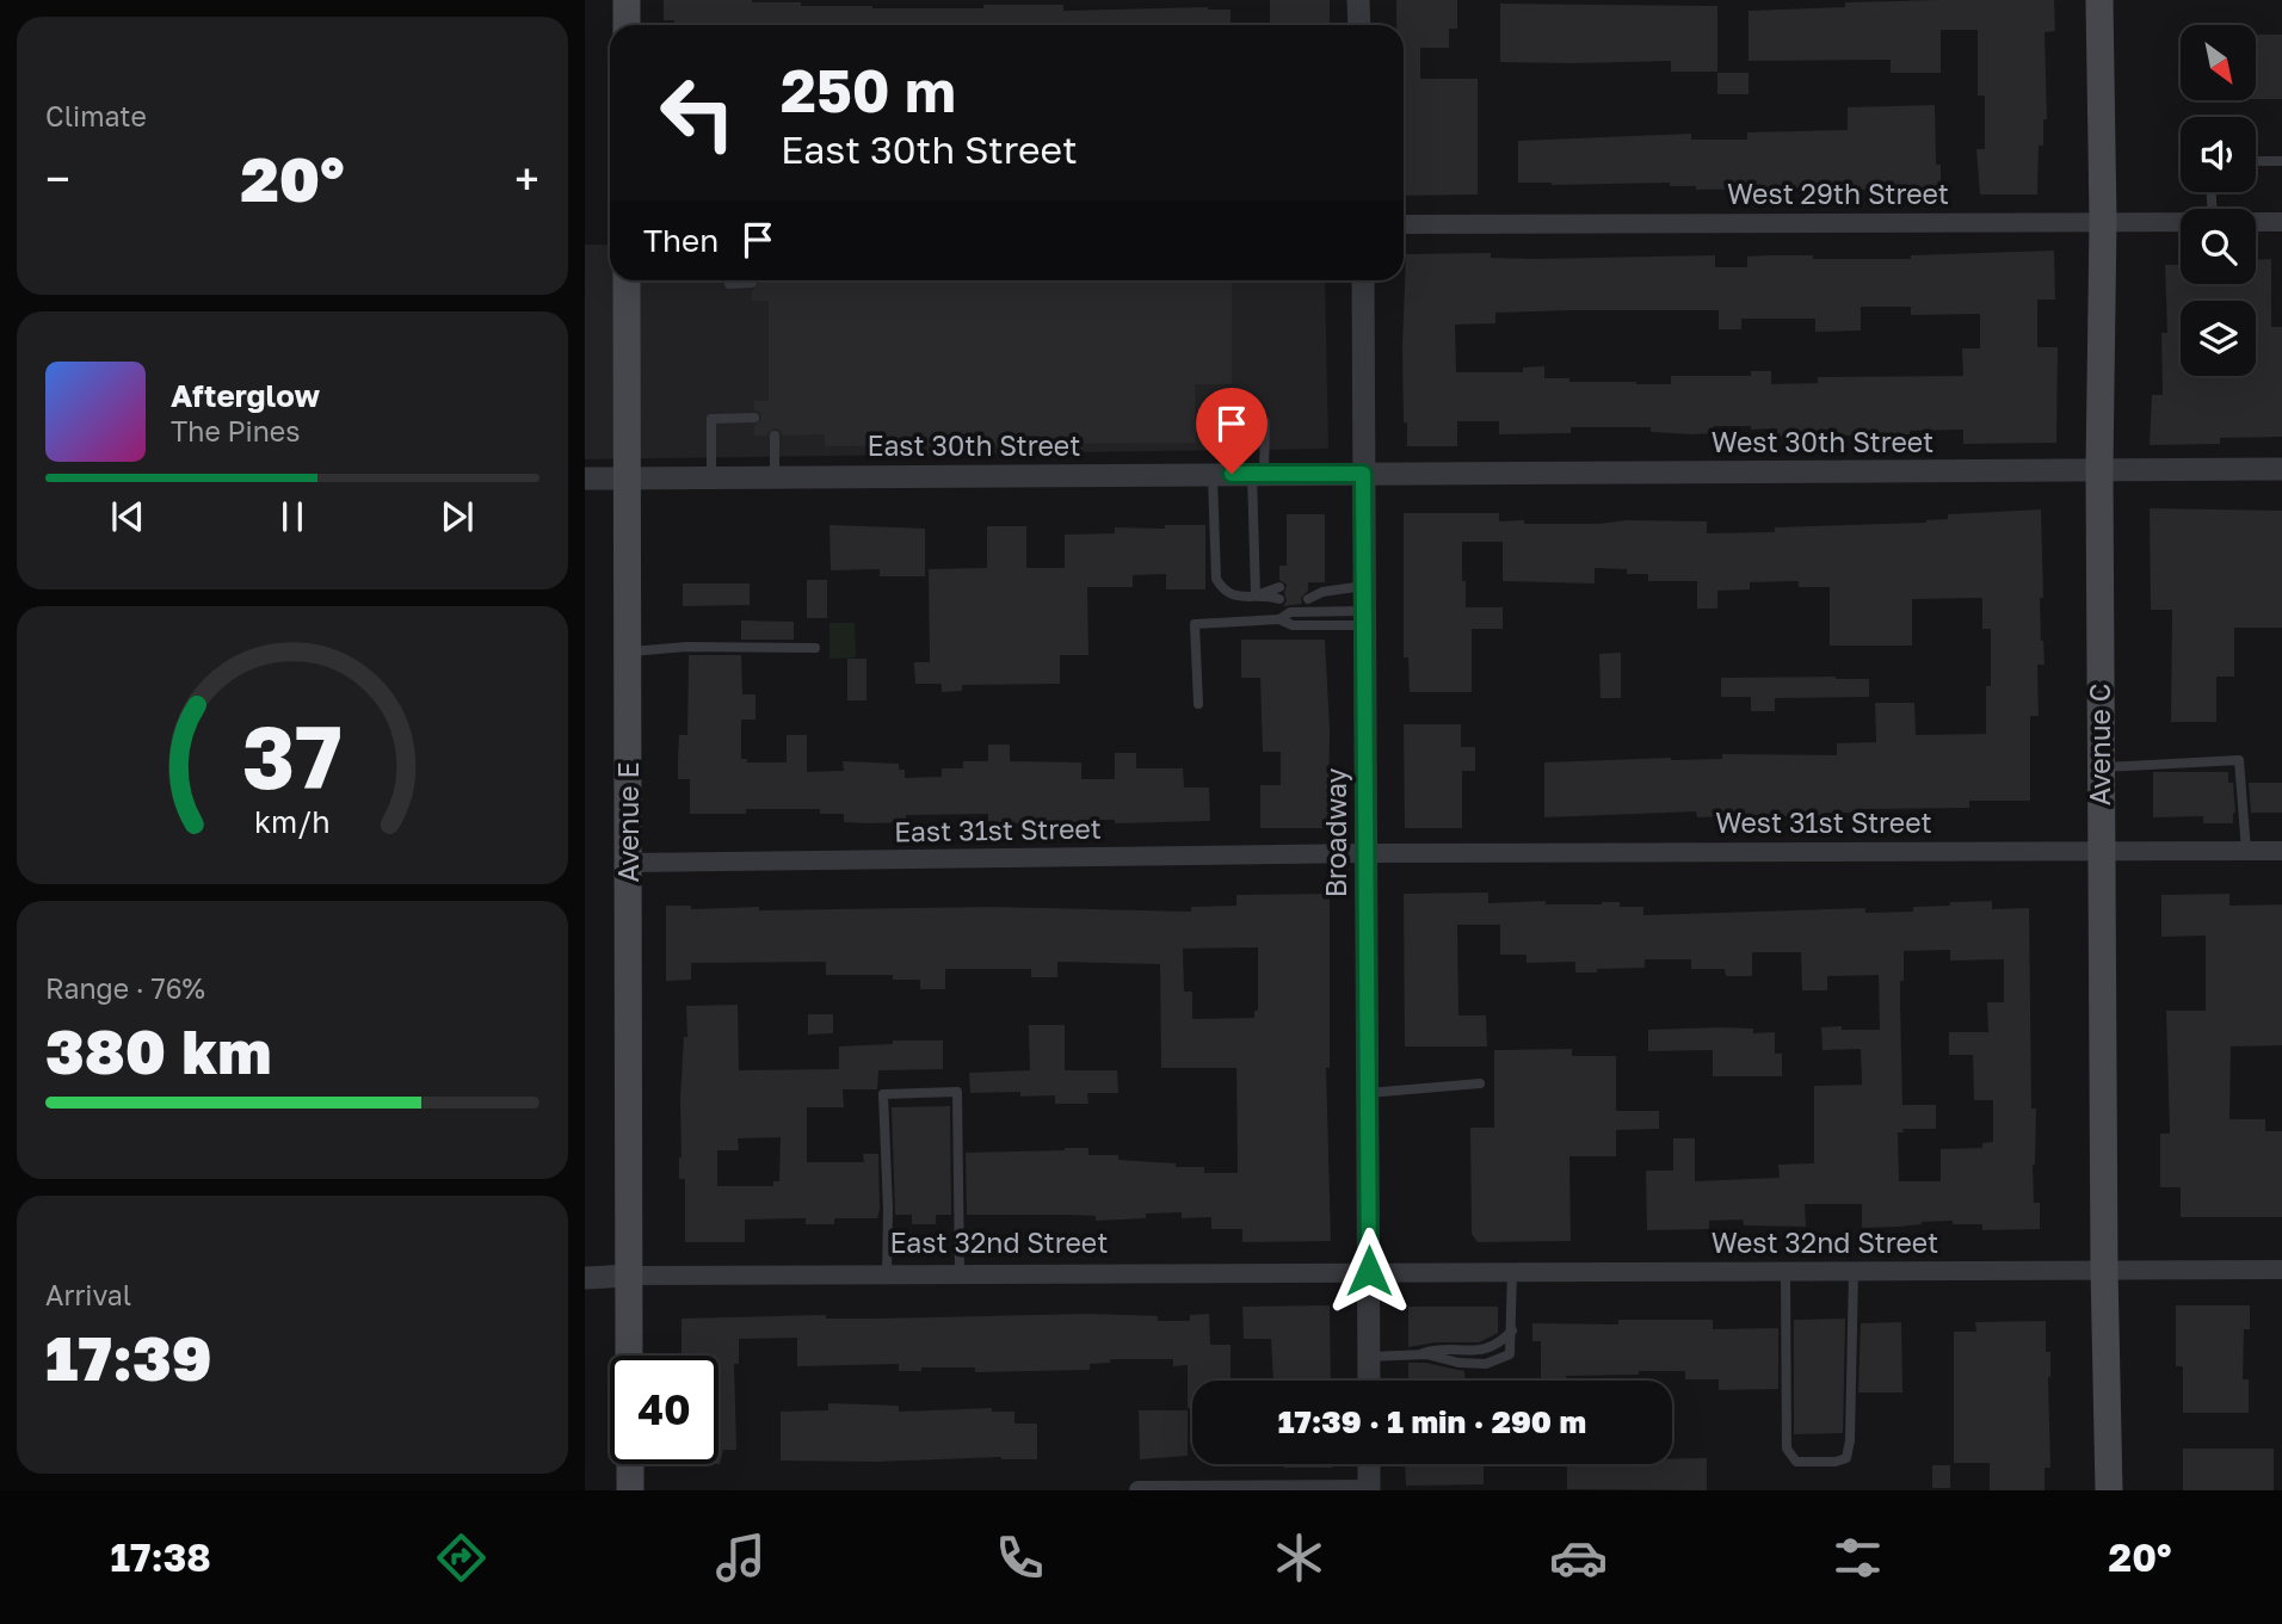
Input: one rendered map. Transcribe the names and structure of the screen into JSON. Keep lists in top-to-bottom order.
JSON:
{
  "streets": {
    "main road": ["Avenue C", "Avenue E"],
    "street": [
      "West 29th Street",
      "West 30th Street",
      "East 30th Street",
      "West 31st Street",
      "East 31st Street",
      "Broadway",
      "East 32nd Street",
      "West 32nd Street"
    ]
  },
  "crossings": [
    ["West 29th Street", "Avenue C"],
    ["West 30th Street", "East 30th Street"],
    ["West 30th Street", "Avenue C"],
    ["West 30th Street", "Broadway"],
    ["East 30th Street", "Avenue E"],
    ["East 30th Street", "Broadway"],
    ["Avenue C", "West 31st Street"],
    ["Avenue C", "West 32nd Street"],
    ["Avenue E", "East 31st Street"],
    ["Avenue E", "East 32nd Street"],
    ["West 31st Street", "East 31st Street"],
    ["West 31st Street", "Broadway"],
    ["East 31st Street", "Broadway"],
    ["Broadway", "East 32nd Street"],
    ["Broadway", "West 32nd Street"],
    ["East 32nd Street", "West 32nd Street"]
  ],
  "north": "bottom right",
  "page": {
    "tile": [
      "Climate",
      ["Range · 76%", "380 km"],
      ["Arrival", "17:39"]
    ],
    "turn": ["250 m", "East 30th Street"],
    "heat": ["−", "20°", "+"],
    "then": "Then",
    "song": ["Afterglow", "The Pines"],
    "limit": "40",
    "trip": "17:39 · 1 min · 290 m",
    "tabs": ["17:38", "20°"],
    "gauge": ["37", "km/h"]
  }
}
